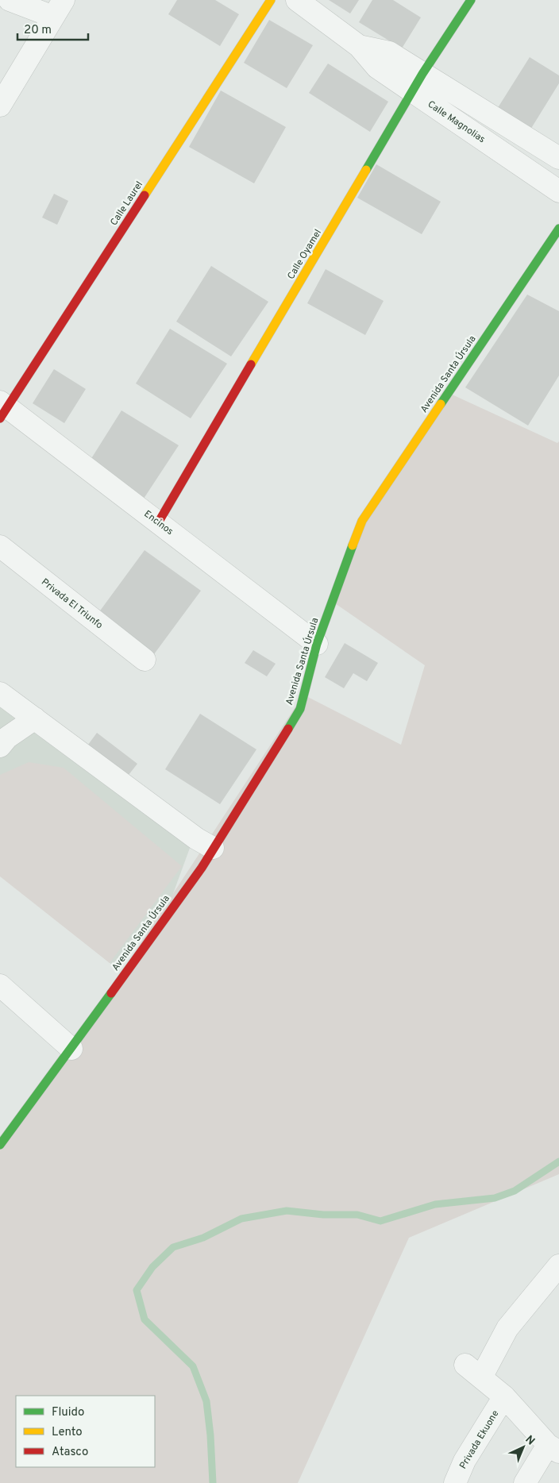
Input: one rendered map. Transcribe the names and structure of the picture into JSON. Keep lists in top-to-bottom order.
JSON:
{
  "streets": {
    "street": [
      "Calle Magnolias",
      "Calle Laurel",
      "Calle Oyamel",
      "Avenida Santa Úrsula",
      "Encinos",
      "Privada El Triunfo",
      "Privada Ekuone"
    ]
  },
  "crossings": [
    ["Calle Magnolias", "Calle Oyamel"],
    ["Calle Laurel", "Encinos"],
    ["Calle Oyamel", "Encinos"],
    ["Avenida Santa Úrsula", "Encinos"]
  ],
  "legend": ["Fluido", "Lento", "Atasco"],
  "scale_bar": "20 m",
  "north": "top right"
}
